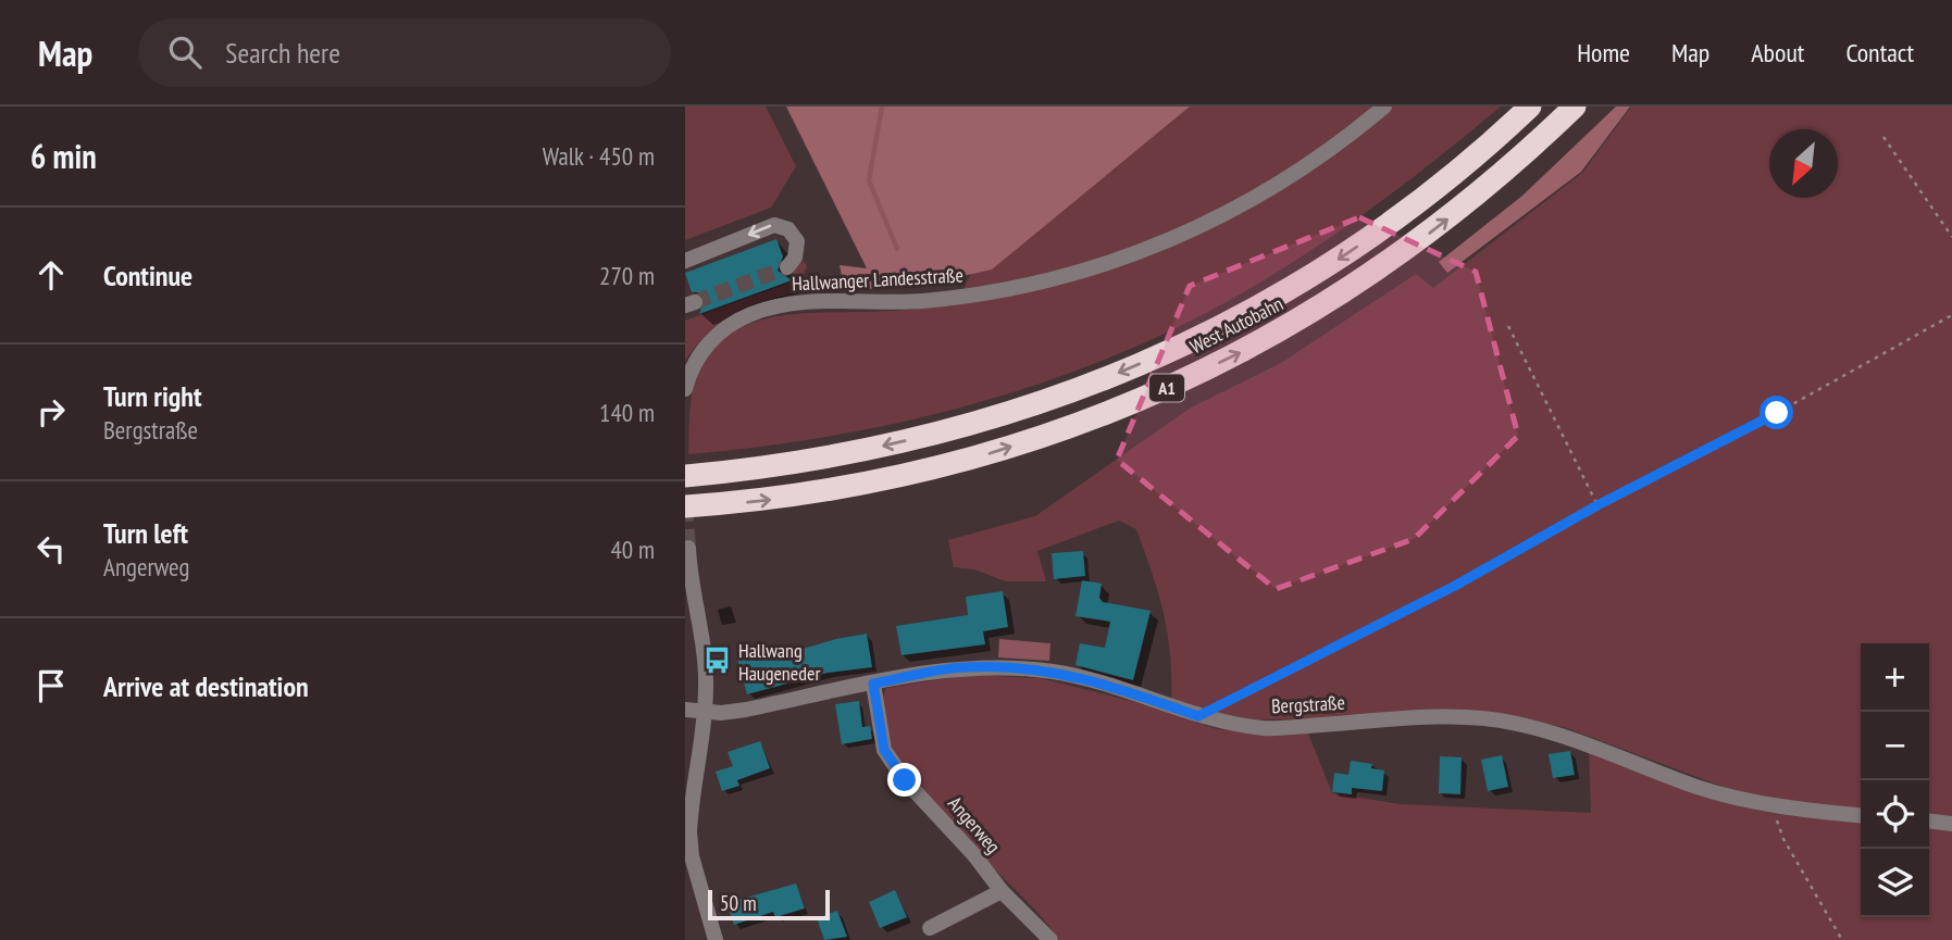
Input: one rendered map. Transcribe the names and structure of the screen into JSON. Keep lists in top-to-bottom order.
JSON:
{
  "streets": {
    "highway": ["West Autobahn", "A1"],
    "street": ["Hallwanger Landesstraße", "Bergstraße", "Angerweg"]
  },
  "crossings": [
    ["Bergstraße", "Angerweg"]
  ],
  "places": {
    "bus stop": ["Hallwang Haugeneder"]
  },
  "scale_bar": "50 m",
  "north": "bottom left",
  "page": {
    "header": "Map",
    "search": "Search here",
    "nav": [
      "Home",
      "Map",
      "About",
      "Contact"
    ],
    "heading": ["6 min", "Walk · 450 m"],
    "list": [
      ["Continue", "270 m"],
      ["Turn right", "Bergstraße", "140 m"],
      ["Turn left", "Angerweg", "40 m"],
      "Arrive at destination"
    ],
    "map_buttons": ["+", "−"],
    "scale": "50 m"
  }
}
